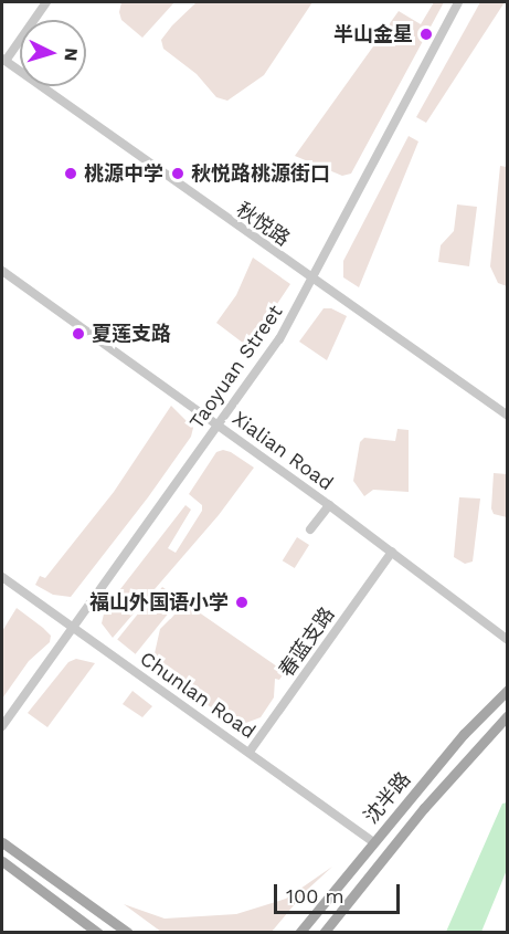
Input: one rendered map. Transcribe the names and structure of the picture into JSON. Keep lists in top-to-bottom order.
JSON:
{
  "streets": {
    "main road": ["沈半路"],
    "street": [
      "秋悦路",
      "Taoyuan Street",
      "Xialian Road",
      "春蓝支路",
      "Chunlan Road"
    ]
  },
  "crossings": [
    ["秋悦路", "Taoyuan Street"],
    ["Taoyuan Street", "Xialian Road"],
    ["Taoyuan Street", "Chunlan Road"],
    ["Xialian Road", "春蓝支路"],
    ["春蓝支路", "Chunlan Road"],
    ["Chunlan Road", "沈半路"]
  ],
  "places": [
    "半山金星",
    "桃源中学",
    "秋悦路桃源街口",
    "夏莲支路",
    "福山外国语小学"
  ],
  "scale_bar": "100 m",
  "north": "right"
}
